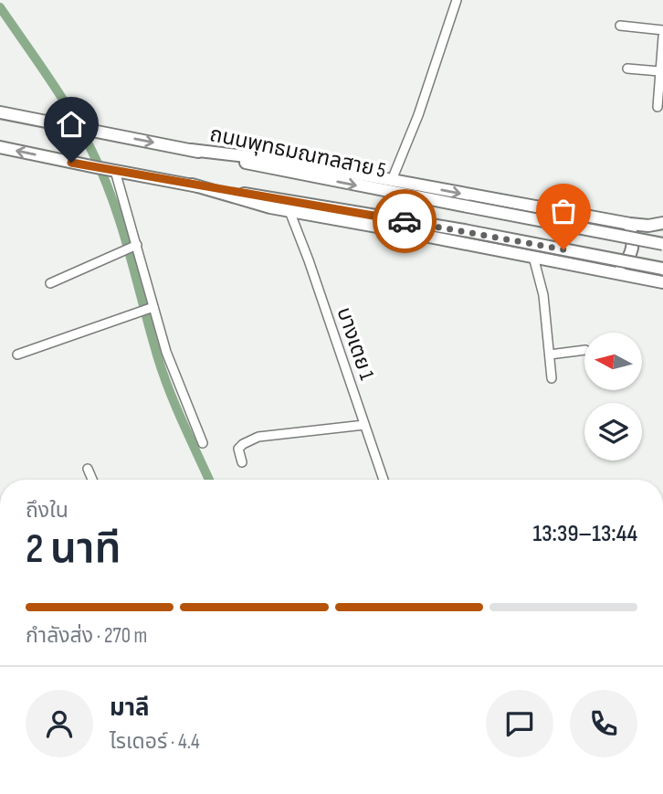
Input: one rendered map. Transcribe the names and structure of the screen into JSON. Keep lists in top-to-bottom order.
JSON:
{
  "streets": {
    "main road": ["ถนนพุทธมณฑลสาย 5"],
    "street": ["บางเตย 1"]
  },
  "north": "left",
  "page": {
    "heading": ["2 นาที", "ถึงใน", "13:39–13:44"],
    "panel": ["มาลี", "ไรเดอร์ · 4.4"],
    "bar": "กำลังส่ง · 270 m"
  }
}
